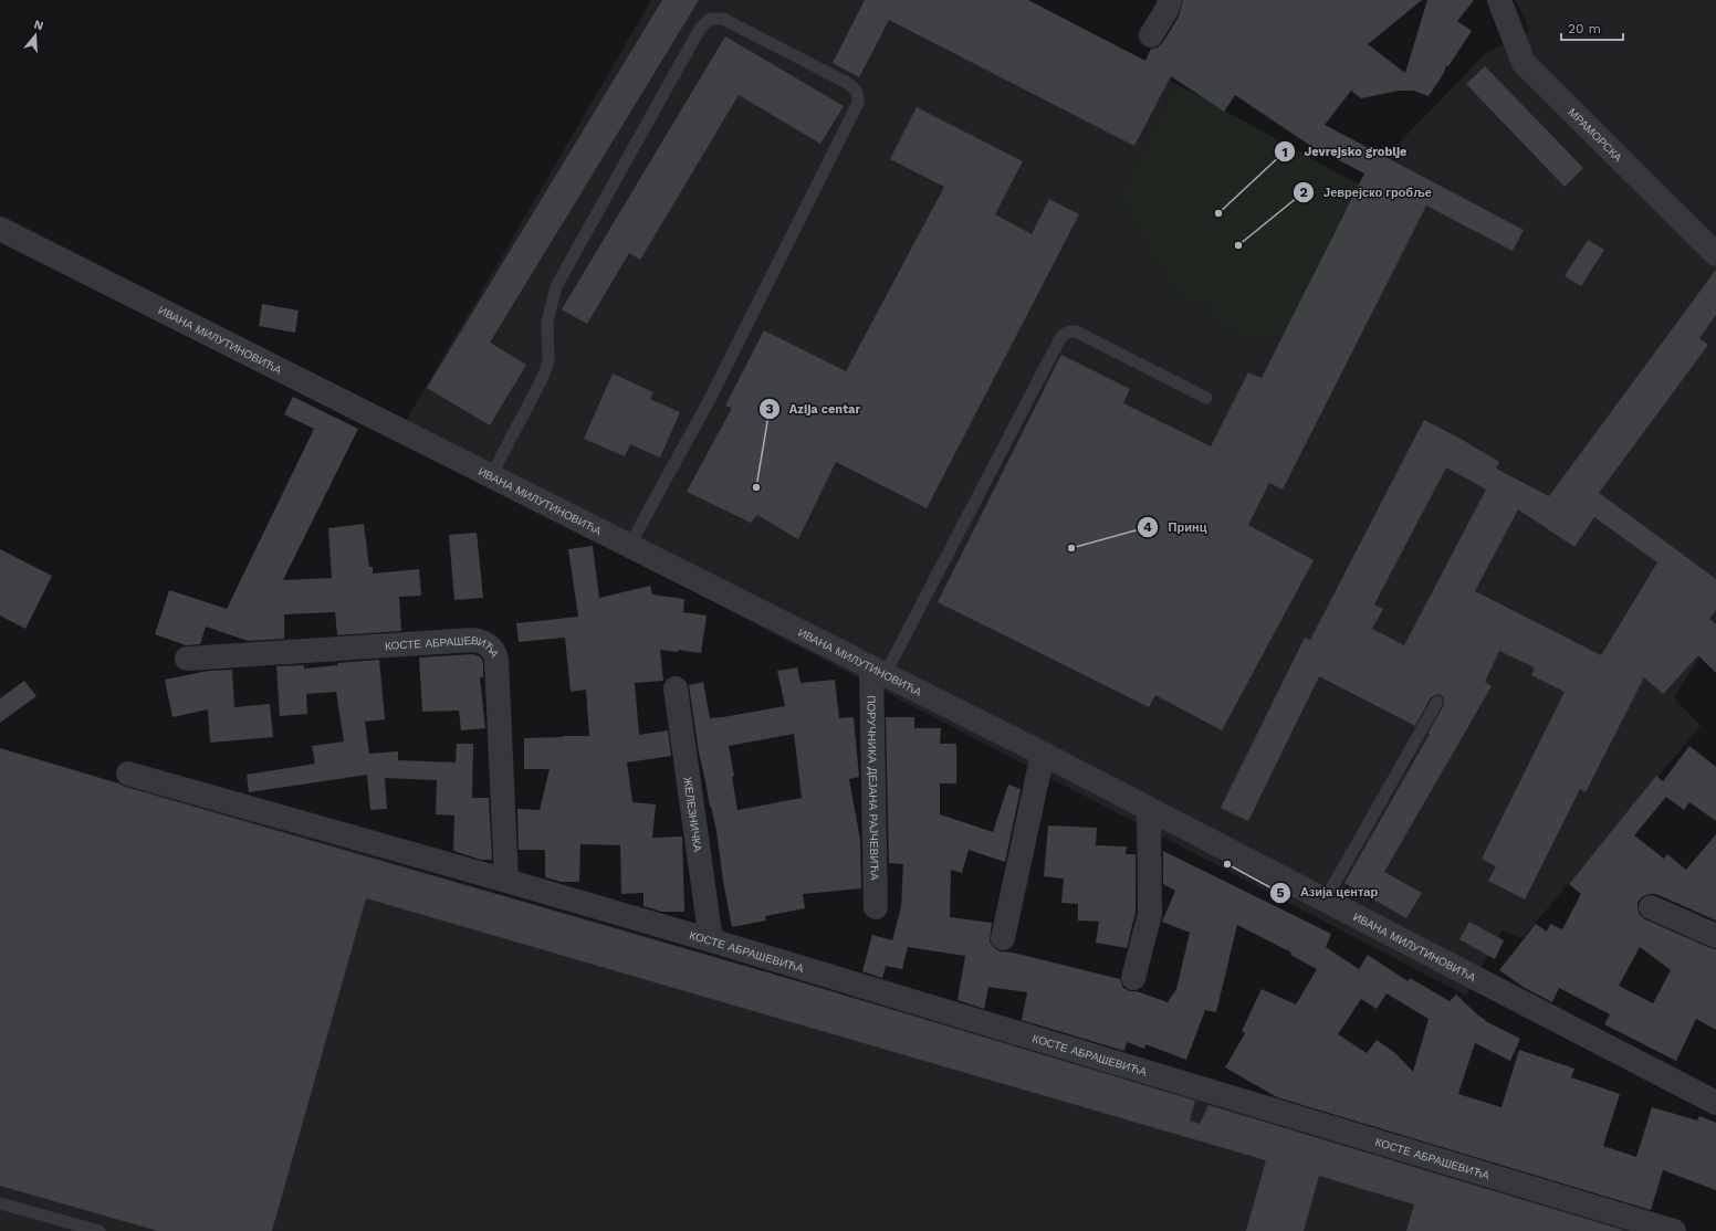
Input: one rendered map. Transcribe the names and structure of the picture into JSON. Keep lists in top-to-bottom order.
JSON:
{
  "streets": {
    "street": [
      "МРАМОРСКА",
      "ИВАНА МИЛУТИНОВИЋА",
      "КОСТЕ АБРАШЕВИЋА",
      "ПОРУЧНИКА ДЕЈАНА РАЈЧЕВИЋА",
      "ЖЕЛЕЗНИЧКА"
    ]
  },
  "crossings": [
    ["ИВАНА МИЛУТИНОВИЋА", "ПОРУЧНИКА ДЕЈАНА РАЈЧЕВИЋА"],
    ["КОСТЕ АБРАШЕВИЋА", "ЖЕЛЕЗНИЧКА"]
  ],
  "places": [
    "Jevrejsko groblje",
    "Јеврејско гробље",
    "Azija centar",
    "Принц",
    "Азија центар"
  ],
  "scale_bar": "20 m",
  "north": "top"
}
